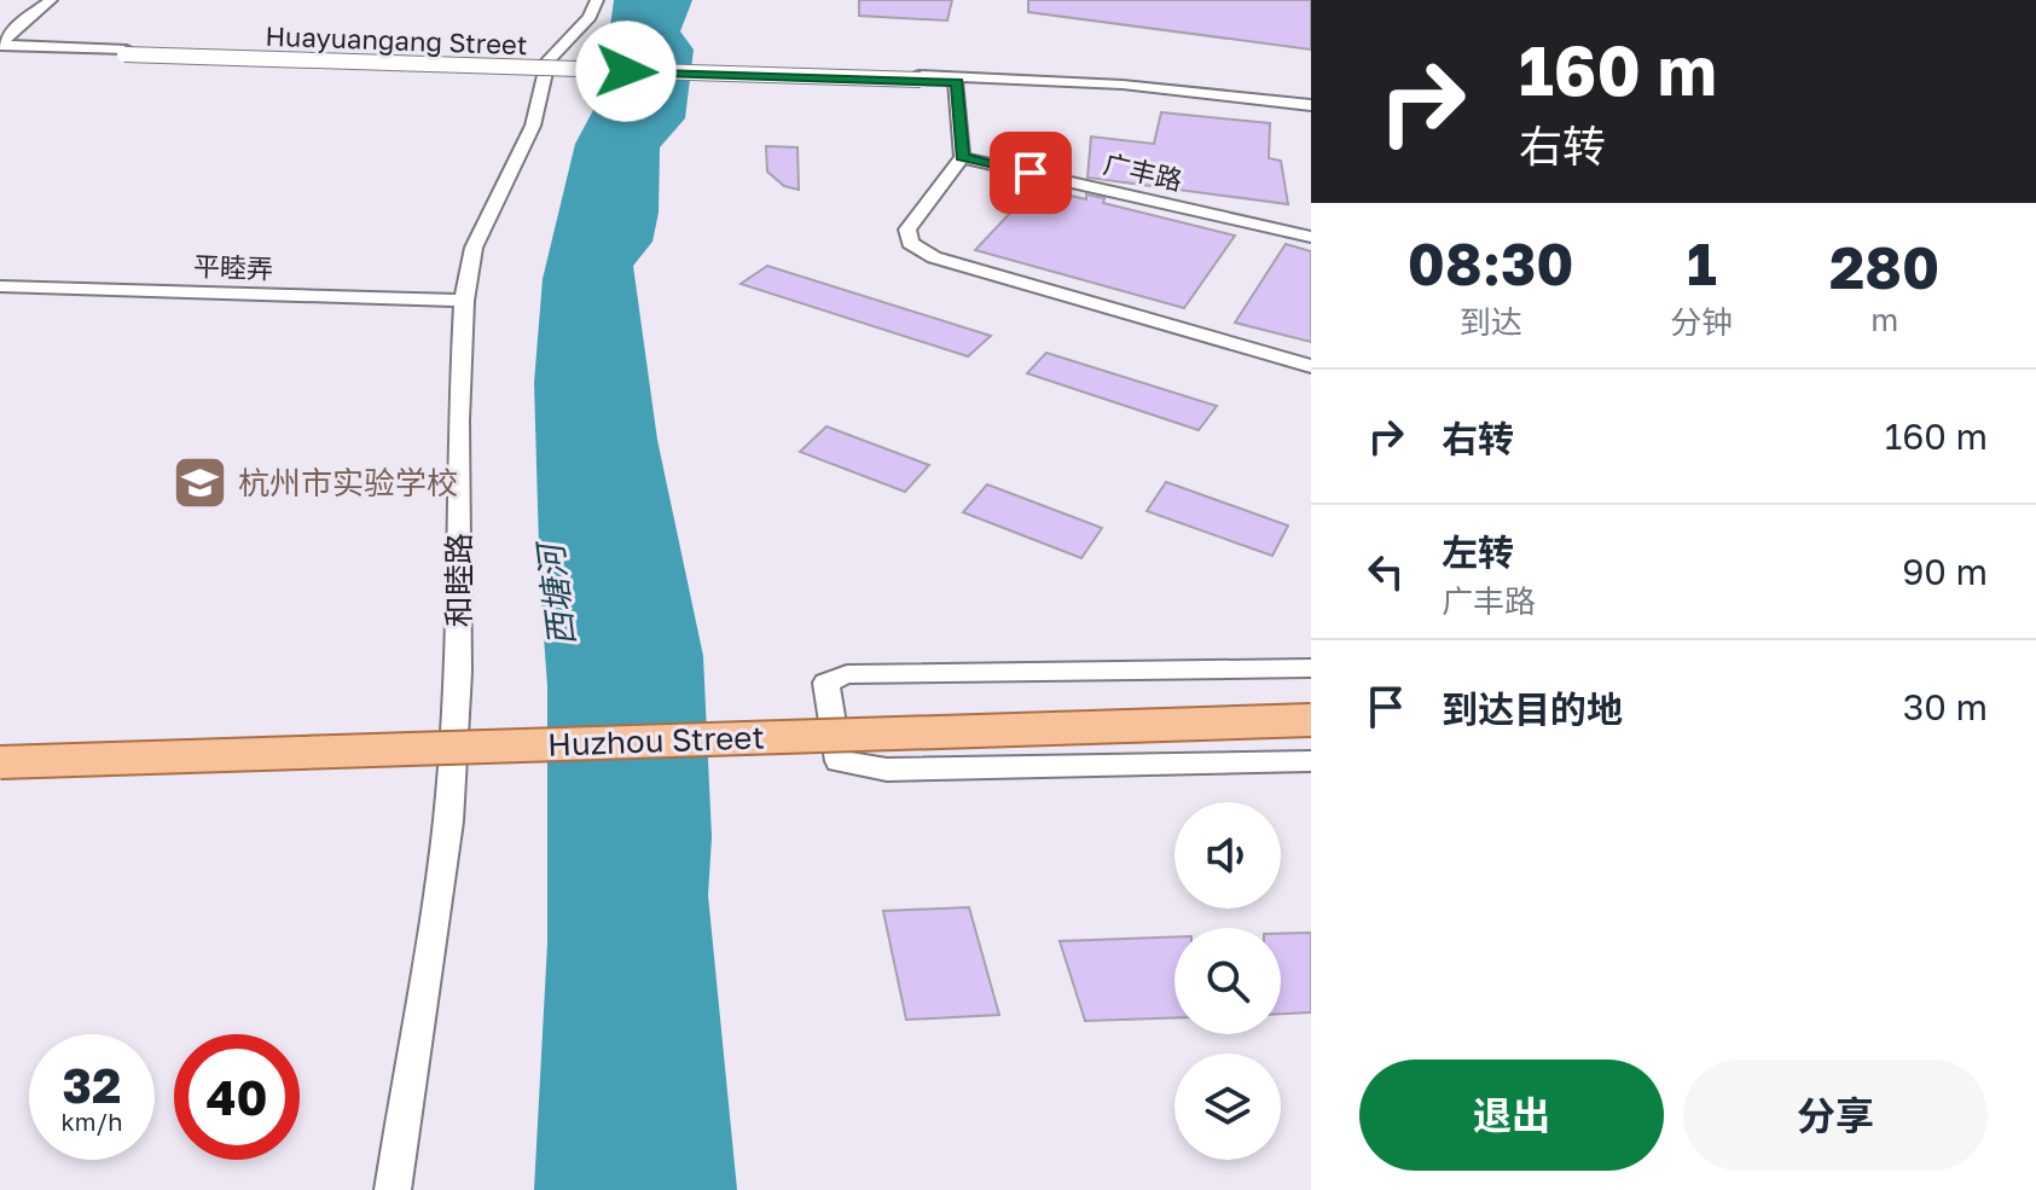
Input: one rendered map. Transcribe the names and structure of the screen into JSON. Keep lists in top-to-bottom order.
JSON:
{
  "streets": {
    "main road": ["Huzhou Street"],
    "street": [
      "Huayuangang Street",
      "广丰路",
      "平睦弄",
      "和睦路"
    ]
  },
  "crossings": [
    ["平睦弄", "和睦路"]
  ],
  "water": ["西塘河"],
  "places": {
    "school or university": ["杭州市实验学校"]
  },
  "page": {
    "turn": ["160 m", "右转"],
    "eta": [
      "08:30",
      "到达",
      "1",
      "分钟",
      "280",
      "m"
    ],
    "list": [
      {
        "name": "右转",
        "value": "160 m"
      },
      {
        "name": "左转",
        "note": "广丰路",
        "value": "90 m"
      },
      {
        "name": "到达目的地",
        "value": "30 m"
      }
    ],
    "speed": "32 km/h",
    "limit": "40",
    "buttons": ["退出", "分享"]
  }
}
